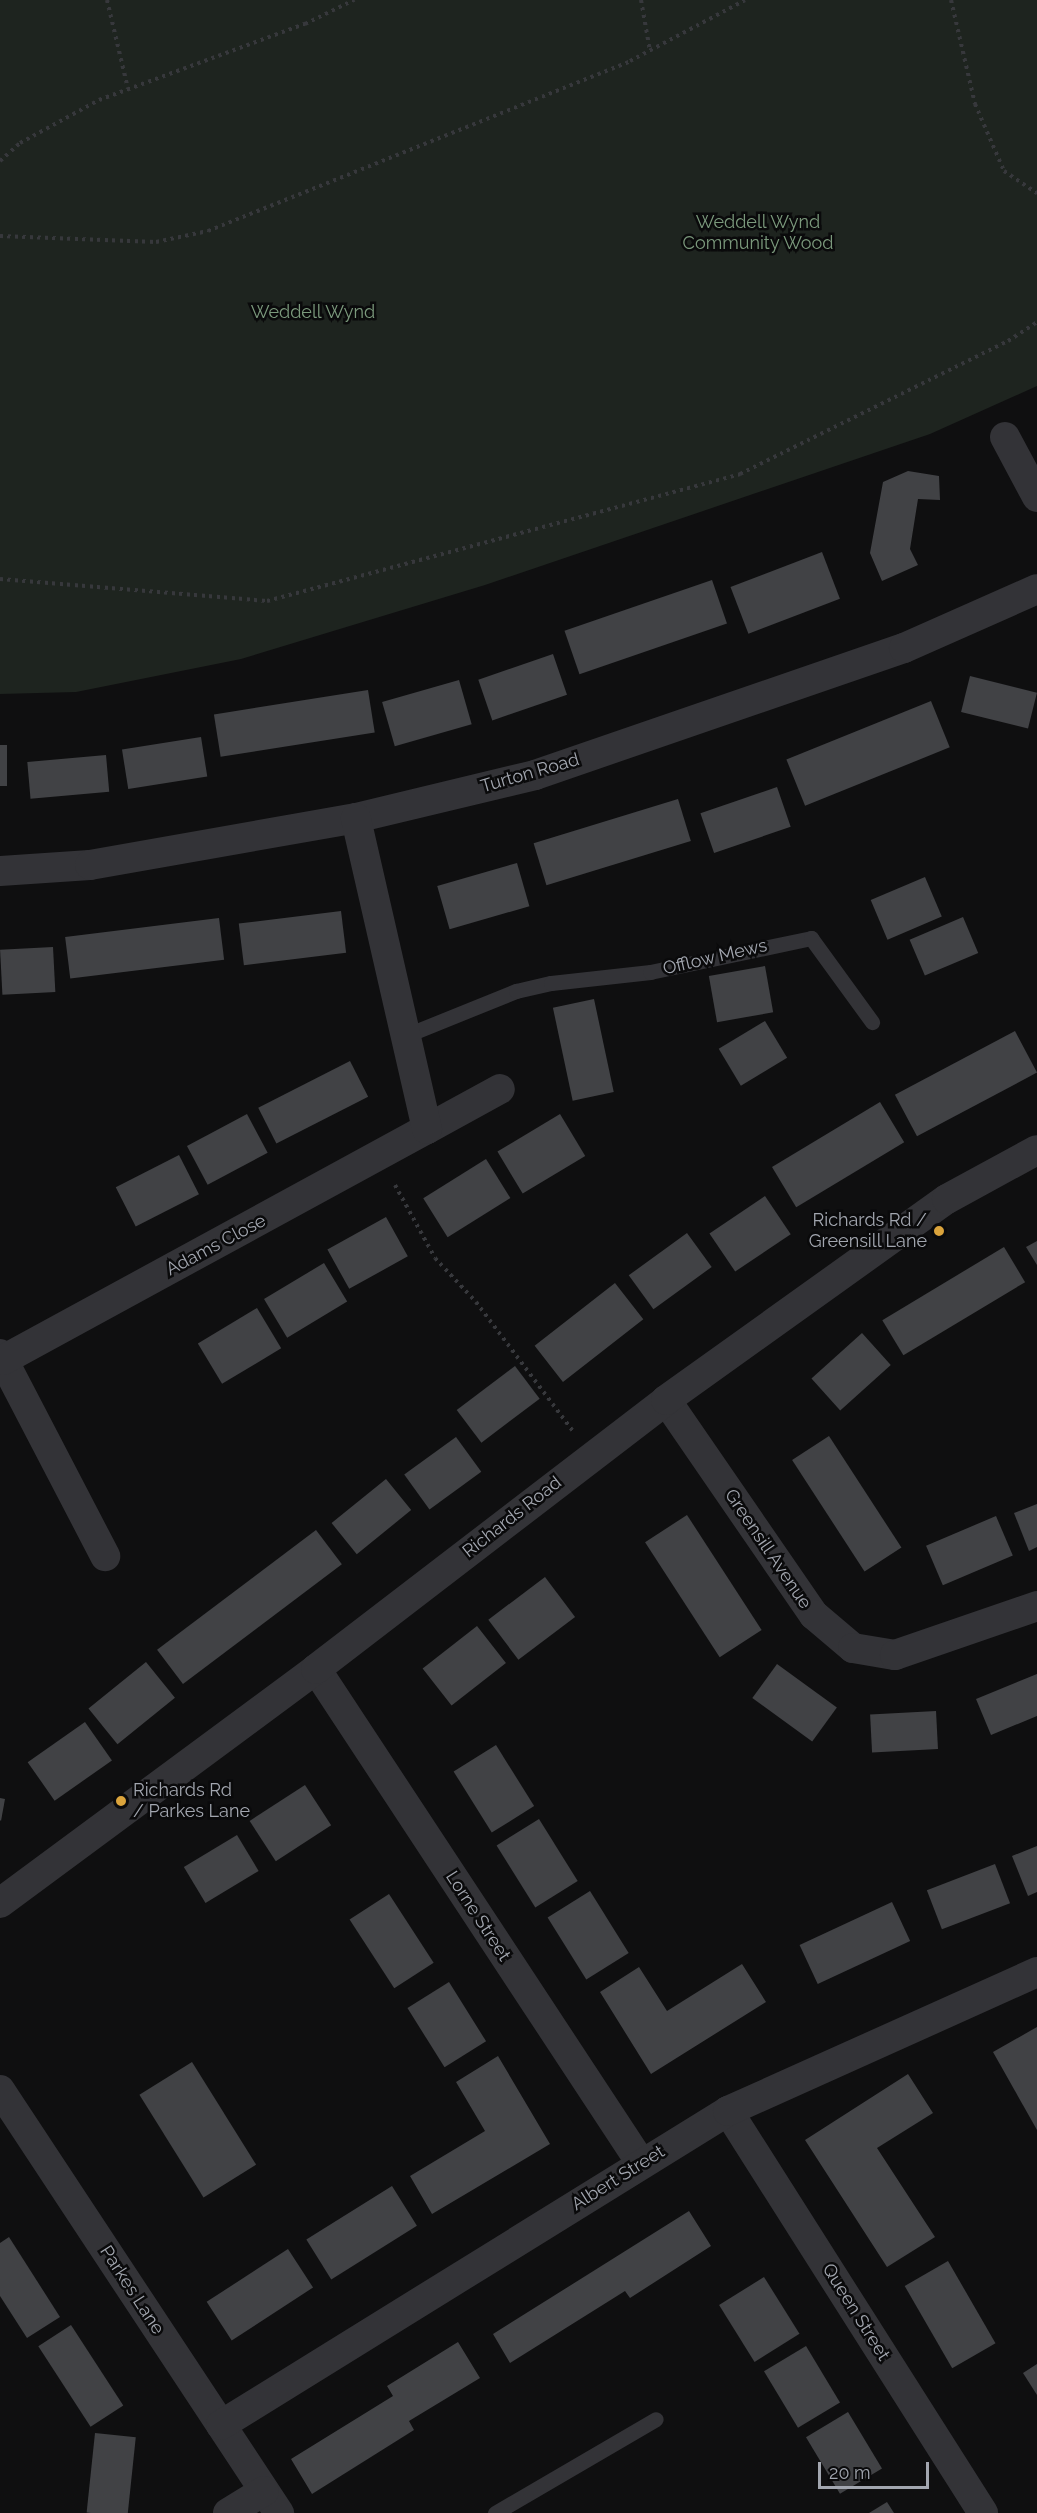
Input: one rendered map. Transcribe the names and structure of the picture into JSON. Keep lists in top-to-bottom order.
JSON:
{
  "streets": {
    "street": [
      "Turton Road",
      "Adams Close",
      "Richards Road",
      "Greensill Avenue",
      "Lorne Street",
      "Albert Street",
      "Parkes Lane",
      "Queen Street"
    ],
    "lane": ["Offlow Mews"]
  },
  "crossings": [
    ["Richards Road", "Greensill Avenue"],
    ["Richards Road", "Lorne Street"],
    ["Lorne Street", "Albert Street"],
    ["Albert Street", "Parkes Lane"],
    ["Albert Street", "Queen Street"]
  ],
  "parks": ["Weddell Wynd Community Wood", "Weddell Wynd"],
  "places": ["Richards Rd / Greensill Lane", "Richards Rd / Parkes Lane"],
  "scale_bar": "20 m"
}
